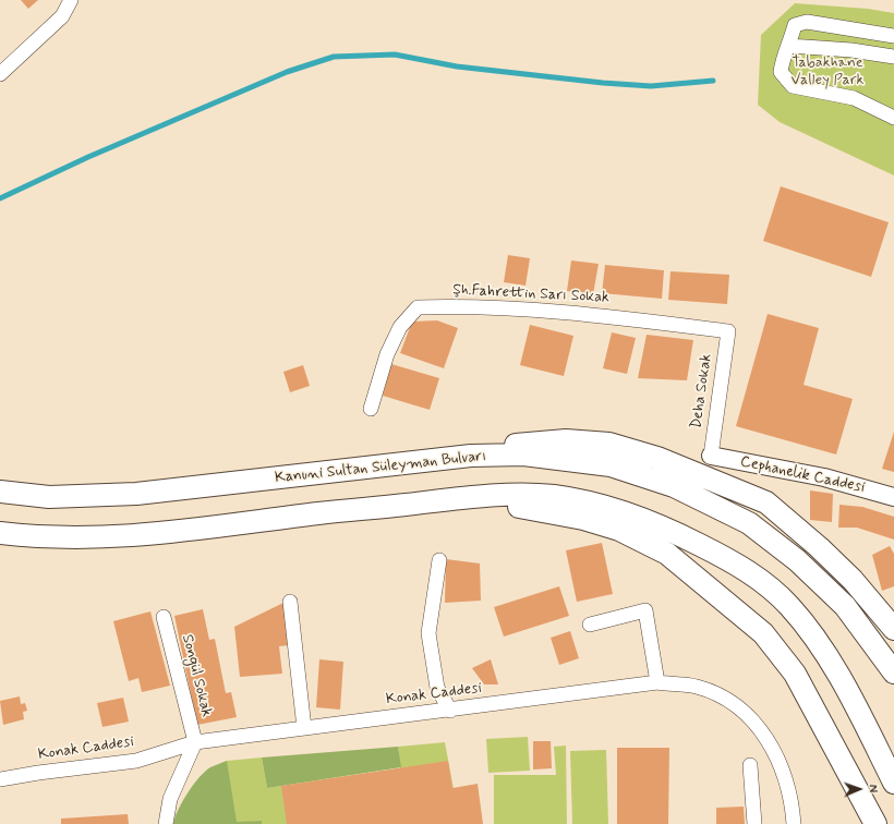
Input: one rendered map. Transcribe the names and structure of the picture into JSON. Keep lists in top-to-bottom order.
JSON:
{
  "streets": {
    "main road": ["Kanuni Sultan Süleyman Bulvarı"],
    "street": [
      "Şh.Fahrettin Sarı Sokak",
      "Deha Sokak",
      "Cephanelik Caddesi",
      "Songül Sokak",
      "Konak Caddesi"
    ]
  },
  "crossings": [
    ["Şh.Fahrettin Sarı Sokak", "Deha Sokak"],
    ["Deha Sokak", "Cephanelik Caddesi"],
    ["Songül Sokak", "Konak Caddesi"]
  ],
  "parks": ["Tabakhane Valley Park"],
  "north": "right"
}
